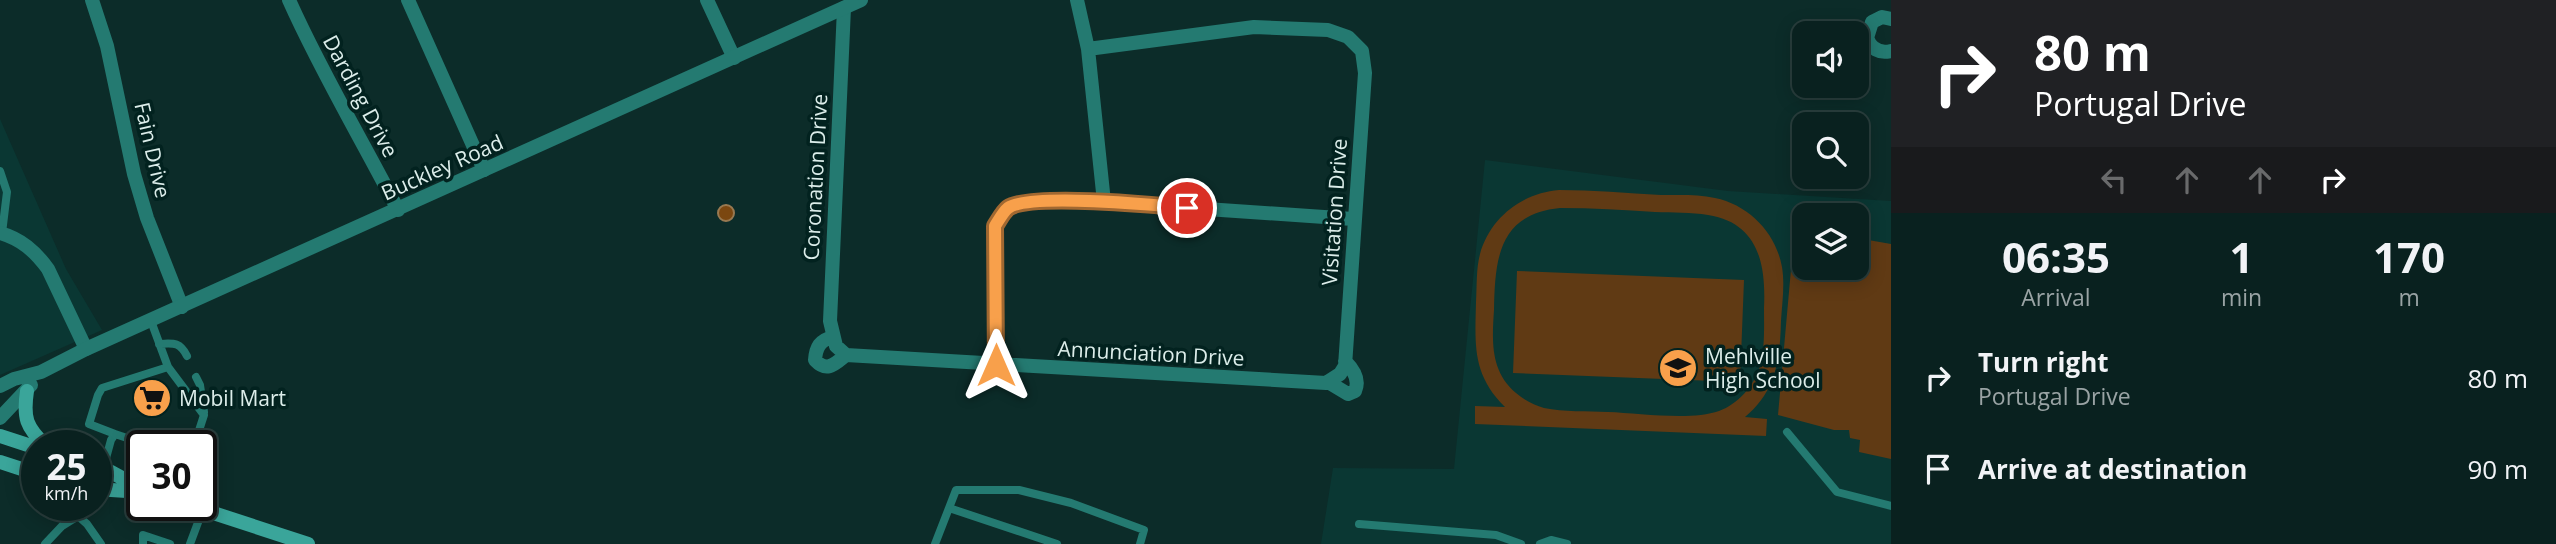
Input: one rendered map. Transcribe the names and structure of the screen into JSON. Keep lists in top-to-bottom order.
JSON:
{
  "streets": {
    "street": [
      "Darding Drive",
      "Fain Drive",
      "Buckley Road",
      "Coronation Drive",
      "Visitation Drive",
      "Annunciation Drive"
    ]
  },
  "crossings": [
    ["Darding Drive", "Buckley Road"],
    ["Fain Drive", "Buckley Road"],
    ["Buckley Road", "Coronation Drive"],
    ["Coronation Drive", "Annunciation Drive"],
    ["Visitation Drive", "Annunciation Drive"]
  ],
  "places": {
    "school or university": ["Mehlville High School"],
    "supermarket": ["Mobil Mart"]
  },
  "page": {
    "turn": ["80 m", "Portugal Drive"],
    "eta": [
      "06:35",
      "Arrival",
      "1",
      "min",
      "170",
      "m"
    ],
    "list": [
      {
        "name": "Turn right",
        "note": "Portugal Drive",
        "value": "80 m"
      },
      {
        "name": "Arrive at destination",
        "value": "90 m"
      }
    ],
    "speed": "25 km/h",
    "limit": "30"
  }
}
